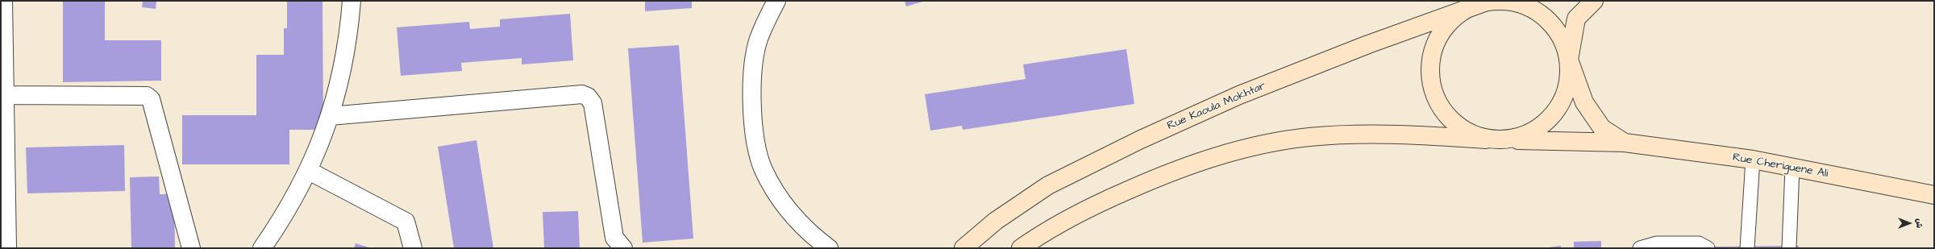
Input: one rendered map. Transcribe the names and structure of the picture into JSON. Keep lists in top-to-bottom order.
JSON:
{
  "streets": {
    "main road": ["Rue Kaoula Mokhtar", "Rue Cheriguene Ali"]
  },
  "north": "right"
}
